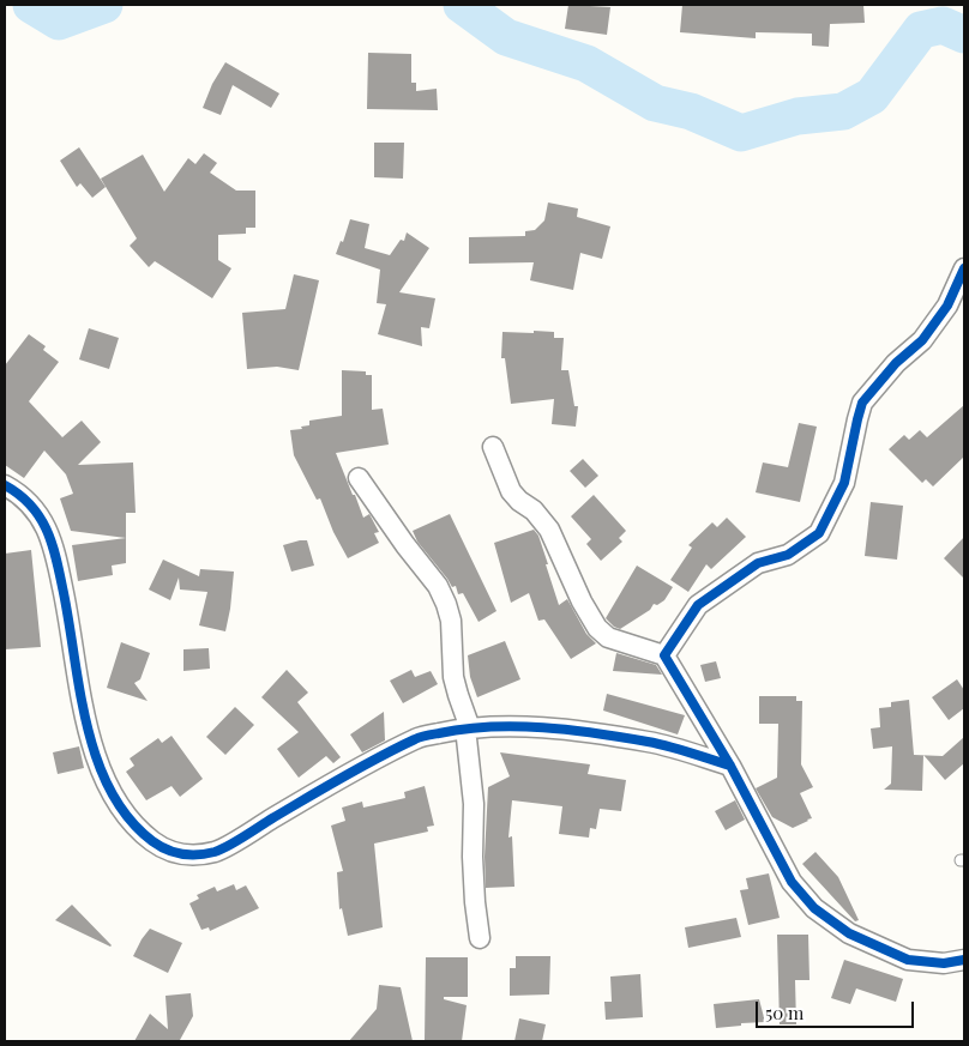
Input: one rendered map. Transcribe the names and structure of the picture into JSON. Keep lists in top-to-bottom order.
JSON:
{
  "scale_bar": "50 m"
}
